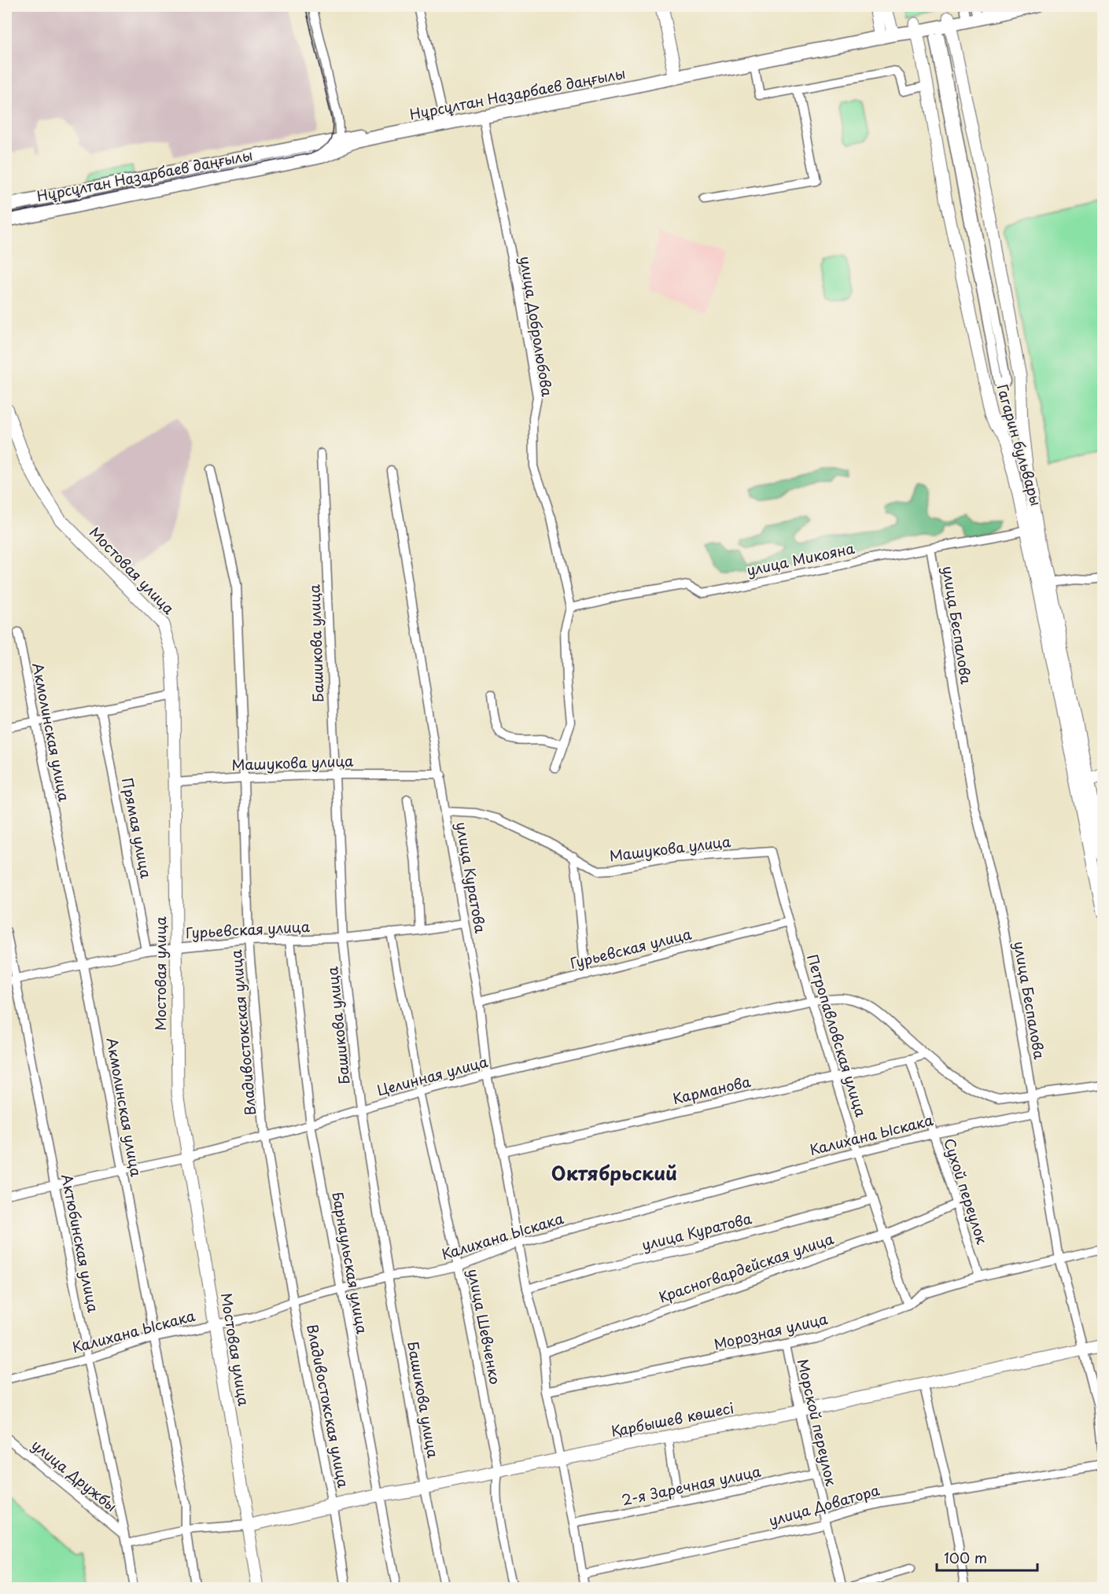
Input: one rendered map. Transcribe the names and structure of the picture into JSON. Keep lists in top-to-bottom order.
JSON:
{
  "streets": {
    "main road": [
      "Нұрсұлтан Назарбаев даңғылы",
      "Гагарин бульвары",
      "Мостовая улица",
      "Қарбышев көшесі"
    ],
    "street": [
      "улица Добролюбова",
      "улица Микояна",
      "улица Беспалова",
      "Башикова улица",
      "Акмолинская улица",
      "Машукова улица",
      "Прямая улица",
      "улица Куратова",
      "Гурьевская улица",
      "Владивостокская улица",
      "Петропавловская улица",
      "Целинная улица",
      "Карманова",
      "Калихана Ыскака",
      "Сухой переулок",
      "Актюбинская улица",
      "Барнаульская улица",
      "Красногвардейская улица",
      "улица Шевченко",
      "Морозная улица",
      "Морской переулок",
      "улица Дружбы",
      "2-я Заречная улица",
      "улица Доватора"
    ]
  },
  "crossings": [
    ["Нұрсұлтан Назарбаев даңғылы", "улица Добролюбова"],
    ["Нұрсұлтан Назарбаев даңғылы", "Гагарин бульвары"],
    ["улица Добролюбова", "улица Микояна"],
    ["Гагарин бульвары", "улица Микояна"],
    ["улица Микояна", "улица Беспалова"],
    ["Мостовая улица", "Машукова улица"],
    ["Мостовая улица", "Гурьевская улица"],
    ["Мостовая улица", "Целинная улица"],
    ["Мостовая улица", "Калихана Ыскака"],
    ["Мостовая улица", "Қарбышев көшесі"],
    ["улица Беспалова", "Целинная улица"],
    ["улица Беспалова", "Калихана Ыскака"],
    ["улица Беспалова", "Морозная улица"],
    ["улица Беспалова", "Қарбышев көшесі"],
    ["Башикова улица", "Машукова улица"],
    ["Башикова улица", "Гурьевская улица"],
    ["Башикова улица", "Целинная улица"],
    ["Башикова улица", "Калихана Ыскака"],
    ["Башикова улица", "Қарбышев көшесі"],
    ["Акмолинская улица", "Гурьевская улица"],
    ["Акмолинская улица", "Целинная улица"],
    ["Акмолинская улица", "Калихана Ыскака"],
    ["Машукова улица", "улица Куратова"],
    ["Машукова улица", "Владивостокская улица"],
    ["Машукова улица", "Петропавловская улица"],
    ["Прямая улица", "Гурьевская улица"],
    ["улица Куратова", "Гурьевская улица"],
    ["улица Куратова", "Петропавловская улица"],
    ["улица Куратова", "Целинная улица"],
    ["улица Куратова", "Карманова"],
    ["улица Куратова", "Калихана Ыскака"],
    ["улица Куратова", "Красногвардейская улица"],
    ["улица Куратова", "Морозная улица"],
    ["улица Куратова", "Қарбышев көшесі"],
    ["улица Куратова", "2-я Заречная улица"],
    ["улица Куратова", "улица Доватора"],
    ["Гурьевская улица", "Владивостокская улица"],
    ["Гурьевская улица", "Петропавловская улица"],
    ["Гурьевская улица", "Актюбинская улица"],
    ["Гурьевская улица", "Барнаульская улица"],
    ["Гурьевская улица", "улица Шевченко"],
    ["Владивостокская улица", "Целинная улица"],
    ["Владивостокская улица", "Калихана Ыскака"],
    ["Владивостокская улица", "Қарбышев көшесі"],
    ["Петропавловская улица", "Целинная улица"],
    ["Петропавловская улица", "Карманова"],
    ["Петропавловская улица", "Калихана Ыскака"],
    ["Петропавловская улица", "Красногвардейская улица"],
    ["Петропавловская улица", "Морозная улица"],
    ["Целинная улица", "Карманова"],
    ["Целинная улица", "Актюбинская улица"],
    ["Целинная улица", "Барнаульская улица"],
    ["Целинная улица", "улица Шевченко"],
    ["Карманова", "Сухой переулок"],
    ["Калихана Ыскака", "Сухой переулок"],
    ["Калихана Ыскака", "Актюбинская улица"],
    ["Калихана Ыскака", "Барнаульская улица"],
    ["Калихана Ыскака", "улица Шевченко"],
    ["Сухой переулок", "Красногвардейская улица"],
    ["Сухой переулок", "Морозная улица"],
    ["Актюбинская улица", "улица Дружбы"],
    ["Барнаульская улица", "Қарбышев көшесі"],
    ["улица Шевченко", "Қарбышев көшесі"],
    ["Морозная улица", "Морской переулок"],
    ["Қарбышев көшесі", "Морской переулок"],
    ["Морской переулок", "2-я Заречная улица"],
    ["Морской переулок", "улица Доватора"]
  ],
  "districts": ["Октябрьский"],
  "scale_bar": "100 m"
}
